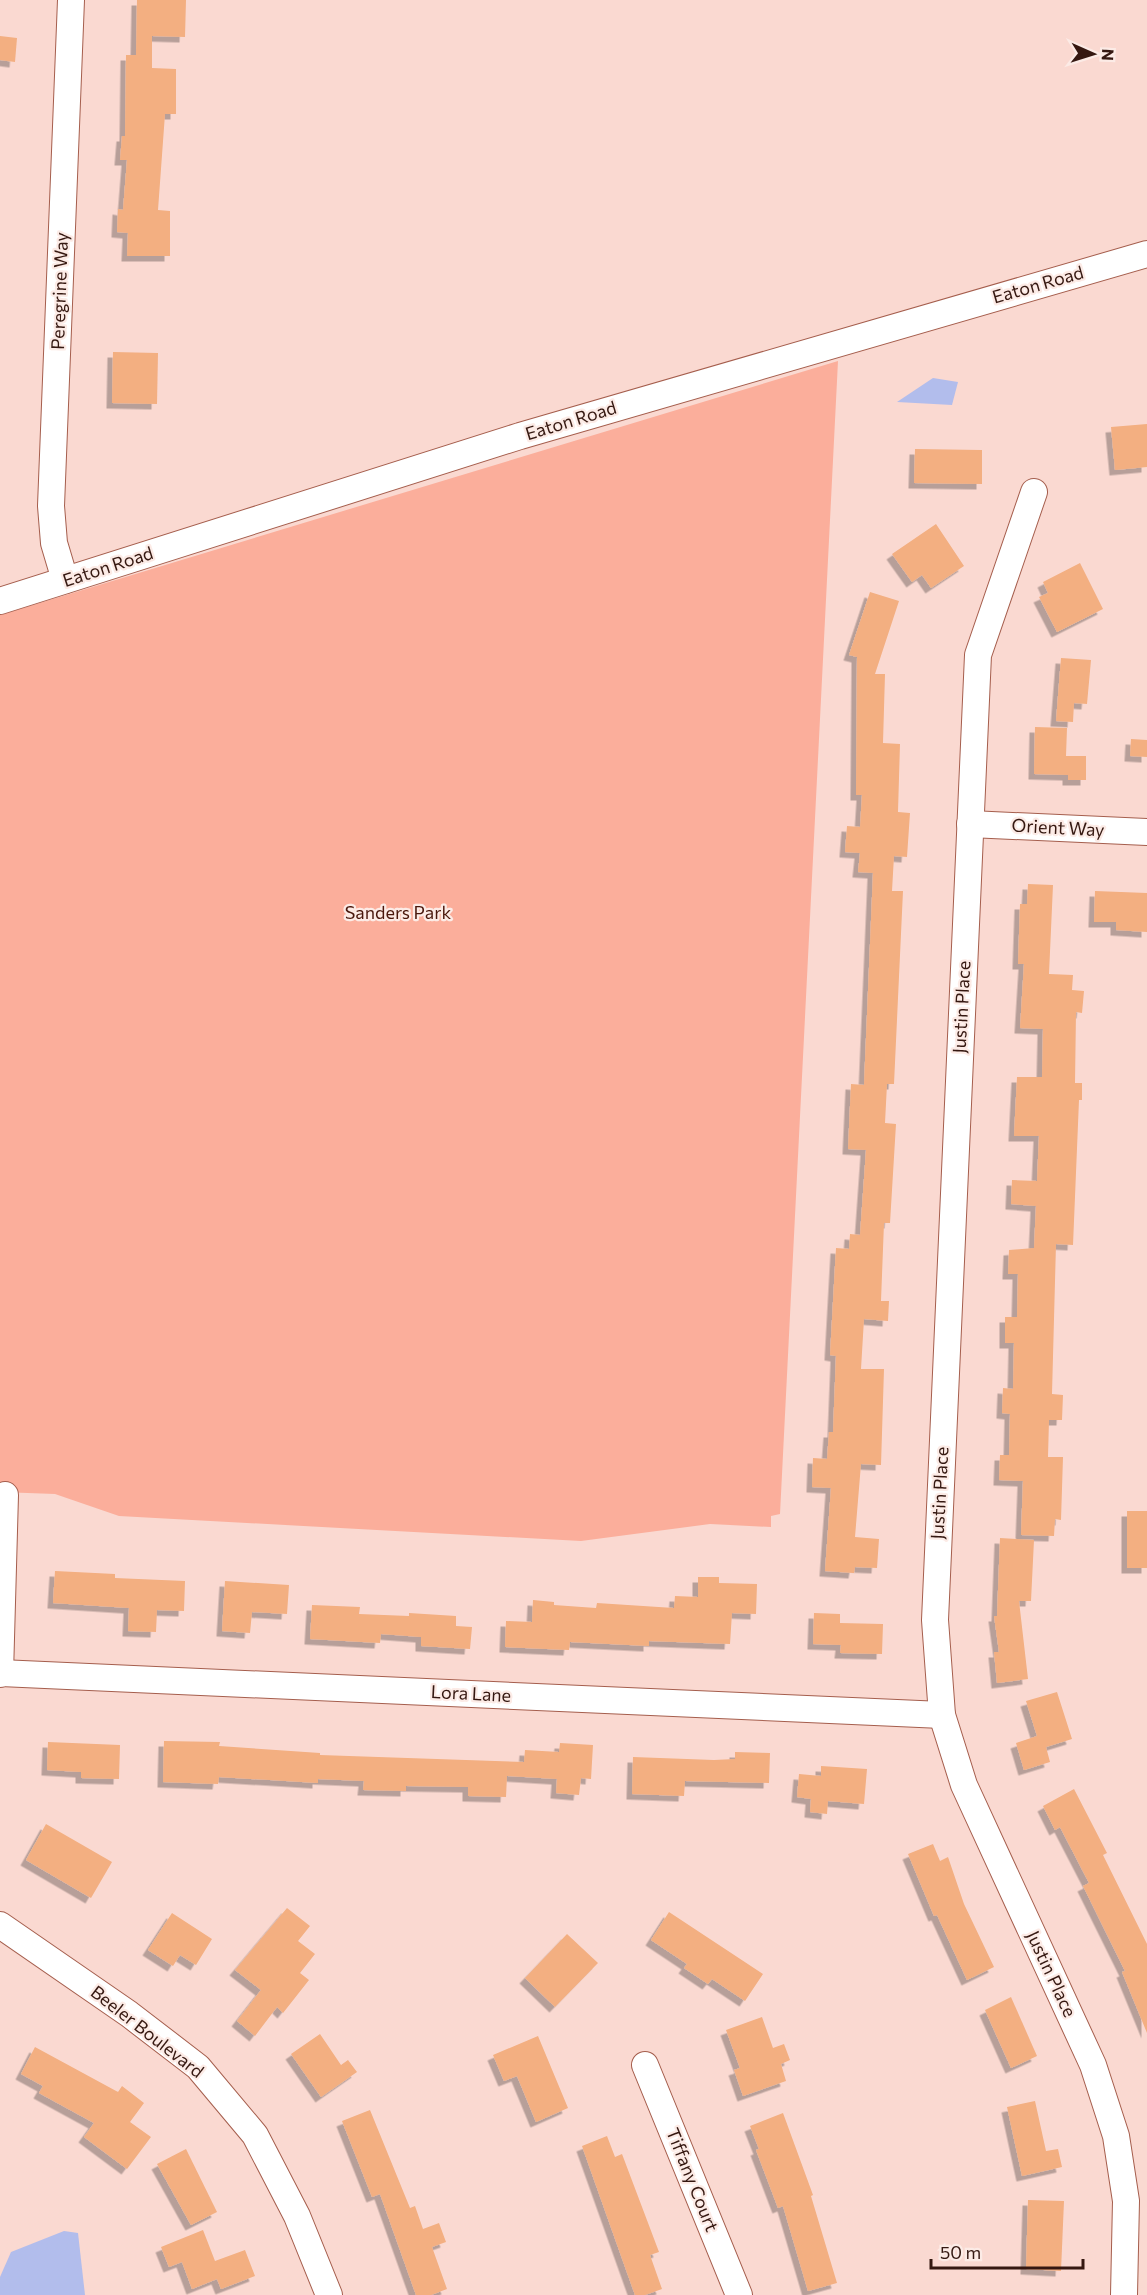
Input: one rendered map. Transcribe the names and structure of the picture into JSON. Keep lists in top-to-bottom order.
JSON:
{
  "streets": {
    "street": [
      "Eaton Road",
      "Peregrine Way",
      "Orient Way",
      "Justin Place",
      "Lora Lane",
      "Beeler Boulevard",
      "Tiffany Court"
    ]
  },
  "crossings": [
    ["Eaton Road", "Peregrine Way"],
    ["Orient Way", "Justin Place"],
    ["Justin Place", "Lora Lane"]
  ],
  "parks": ["Sanders Park"],
  "scale_bar": "50 m",
  "north": "right"
}
